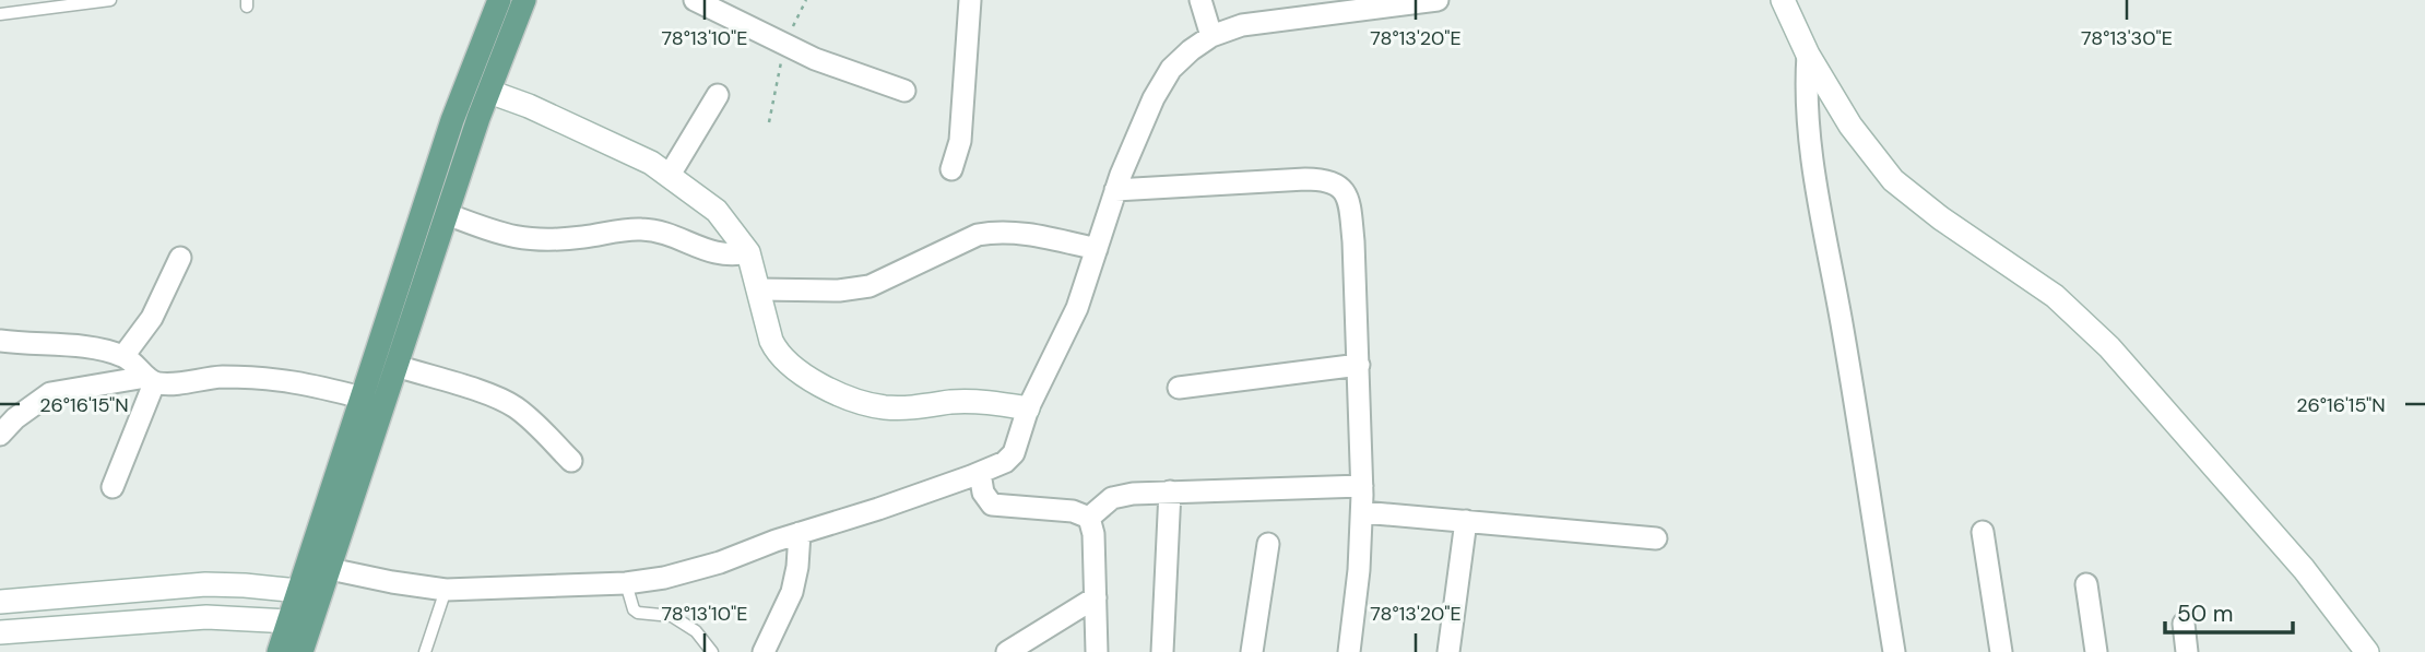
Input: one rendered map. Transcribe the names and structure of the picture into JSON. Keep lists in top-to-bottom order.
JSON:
{
  "scale_bar": "50 m",
  "coordinates": [
    "78°13'10\"E",
    "78°13'20\"E",
    "78°13'30\"E",
    "26°16'15\"N"
  ]
}
